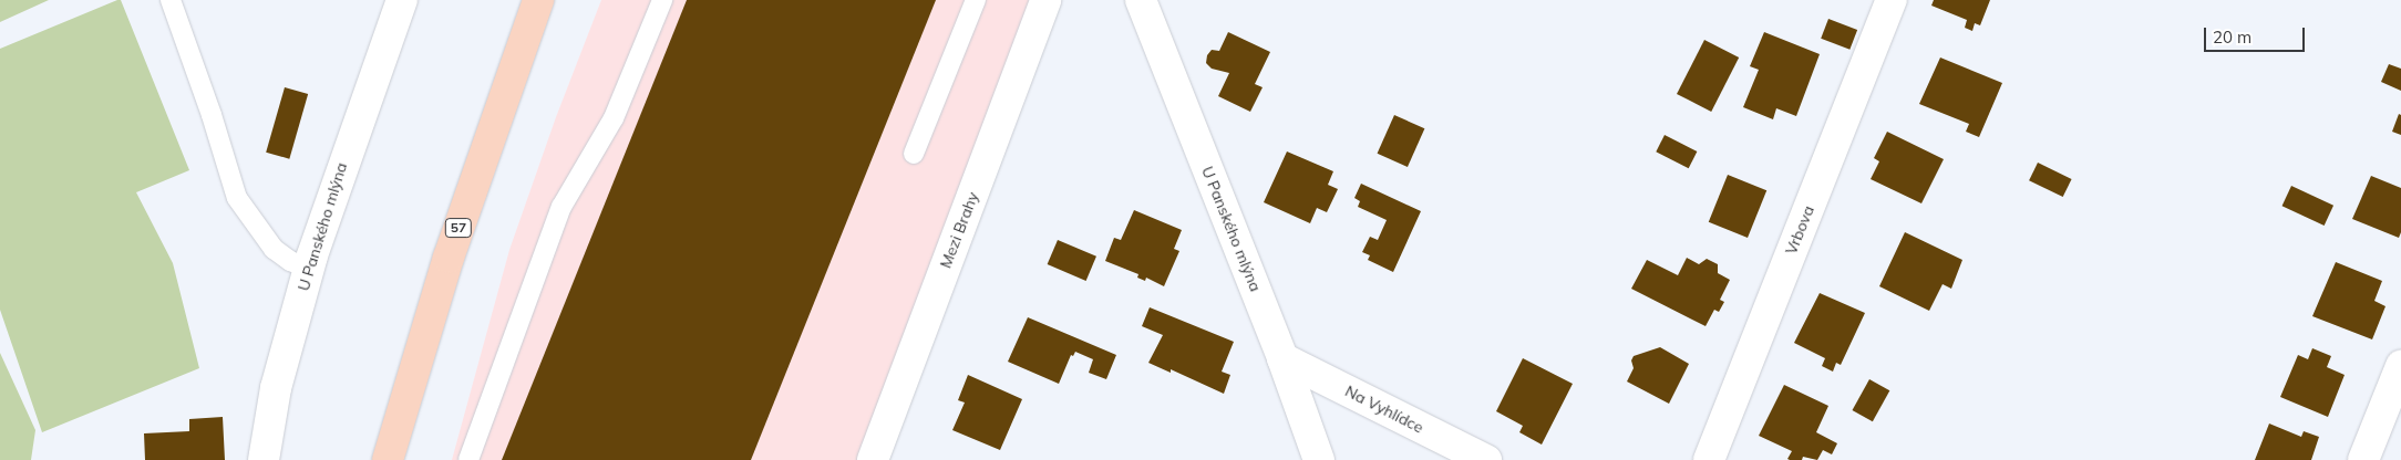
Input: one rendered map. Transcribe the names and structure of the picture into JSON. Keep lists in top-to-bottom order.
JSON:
{
  "streets": {
    "main road": ["57"],
    "street": [
      "U Panského mlýna",
      "Mezi Brahy",
      "Vrbova",
      "Na Vyhlídce"
    ]
  },
  "crossings": [
    ["U Panského mlýna", "Na Vyhlídce"]
  ],
  "scale_bar": "20 m"
}
